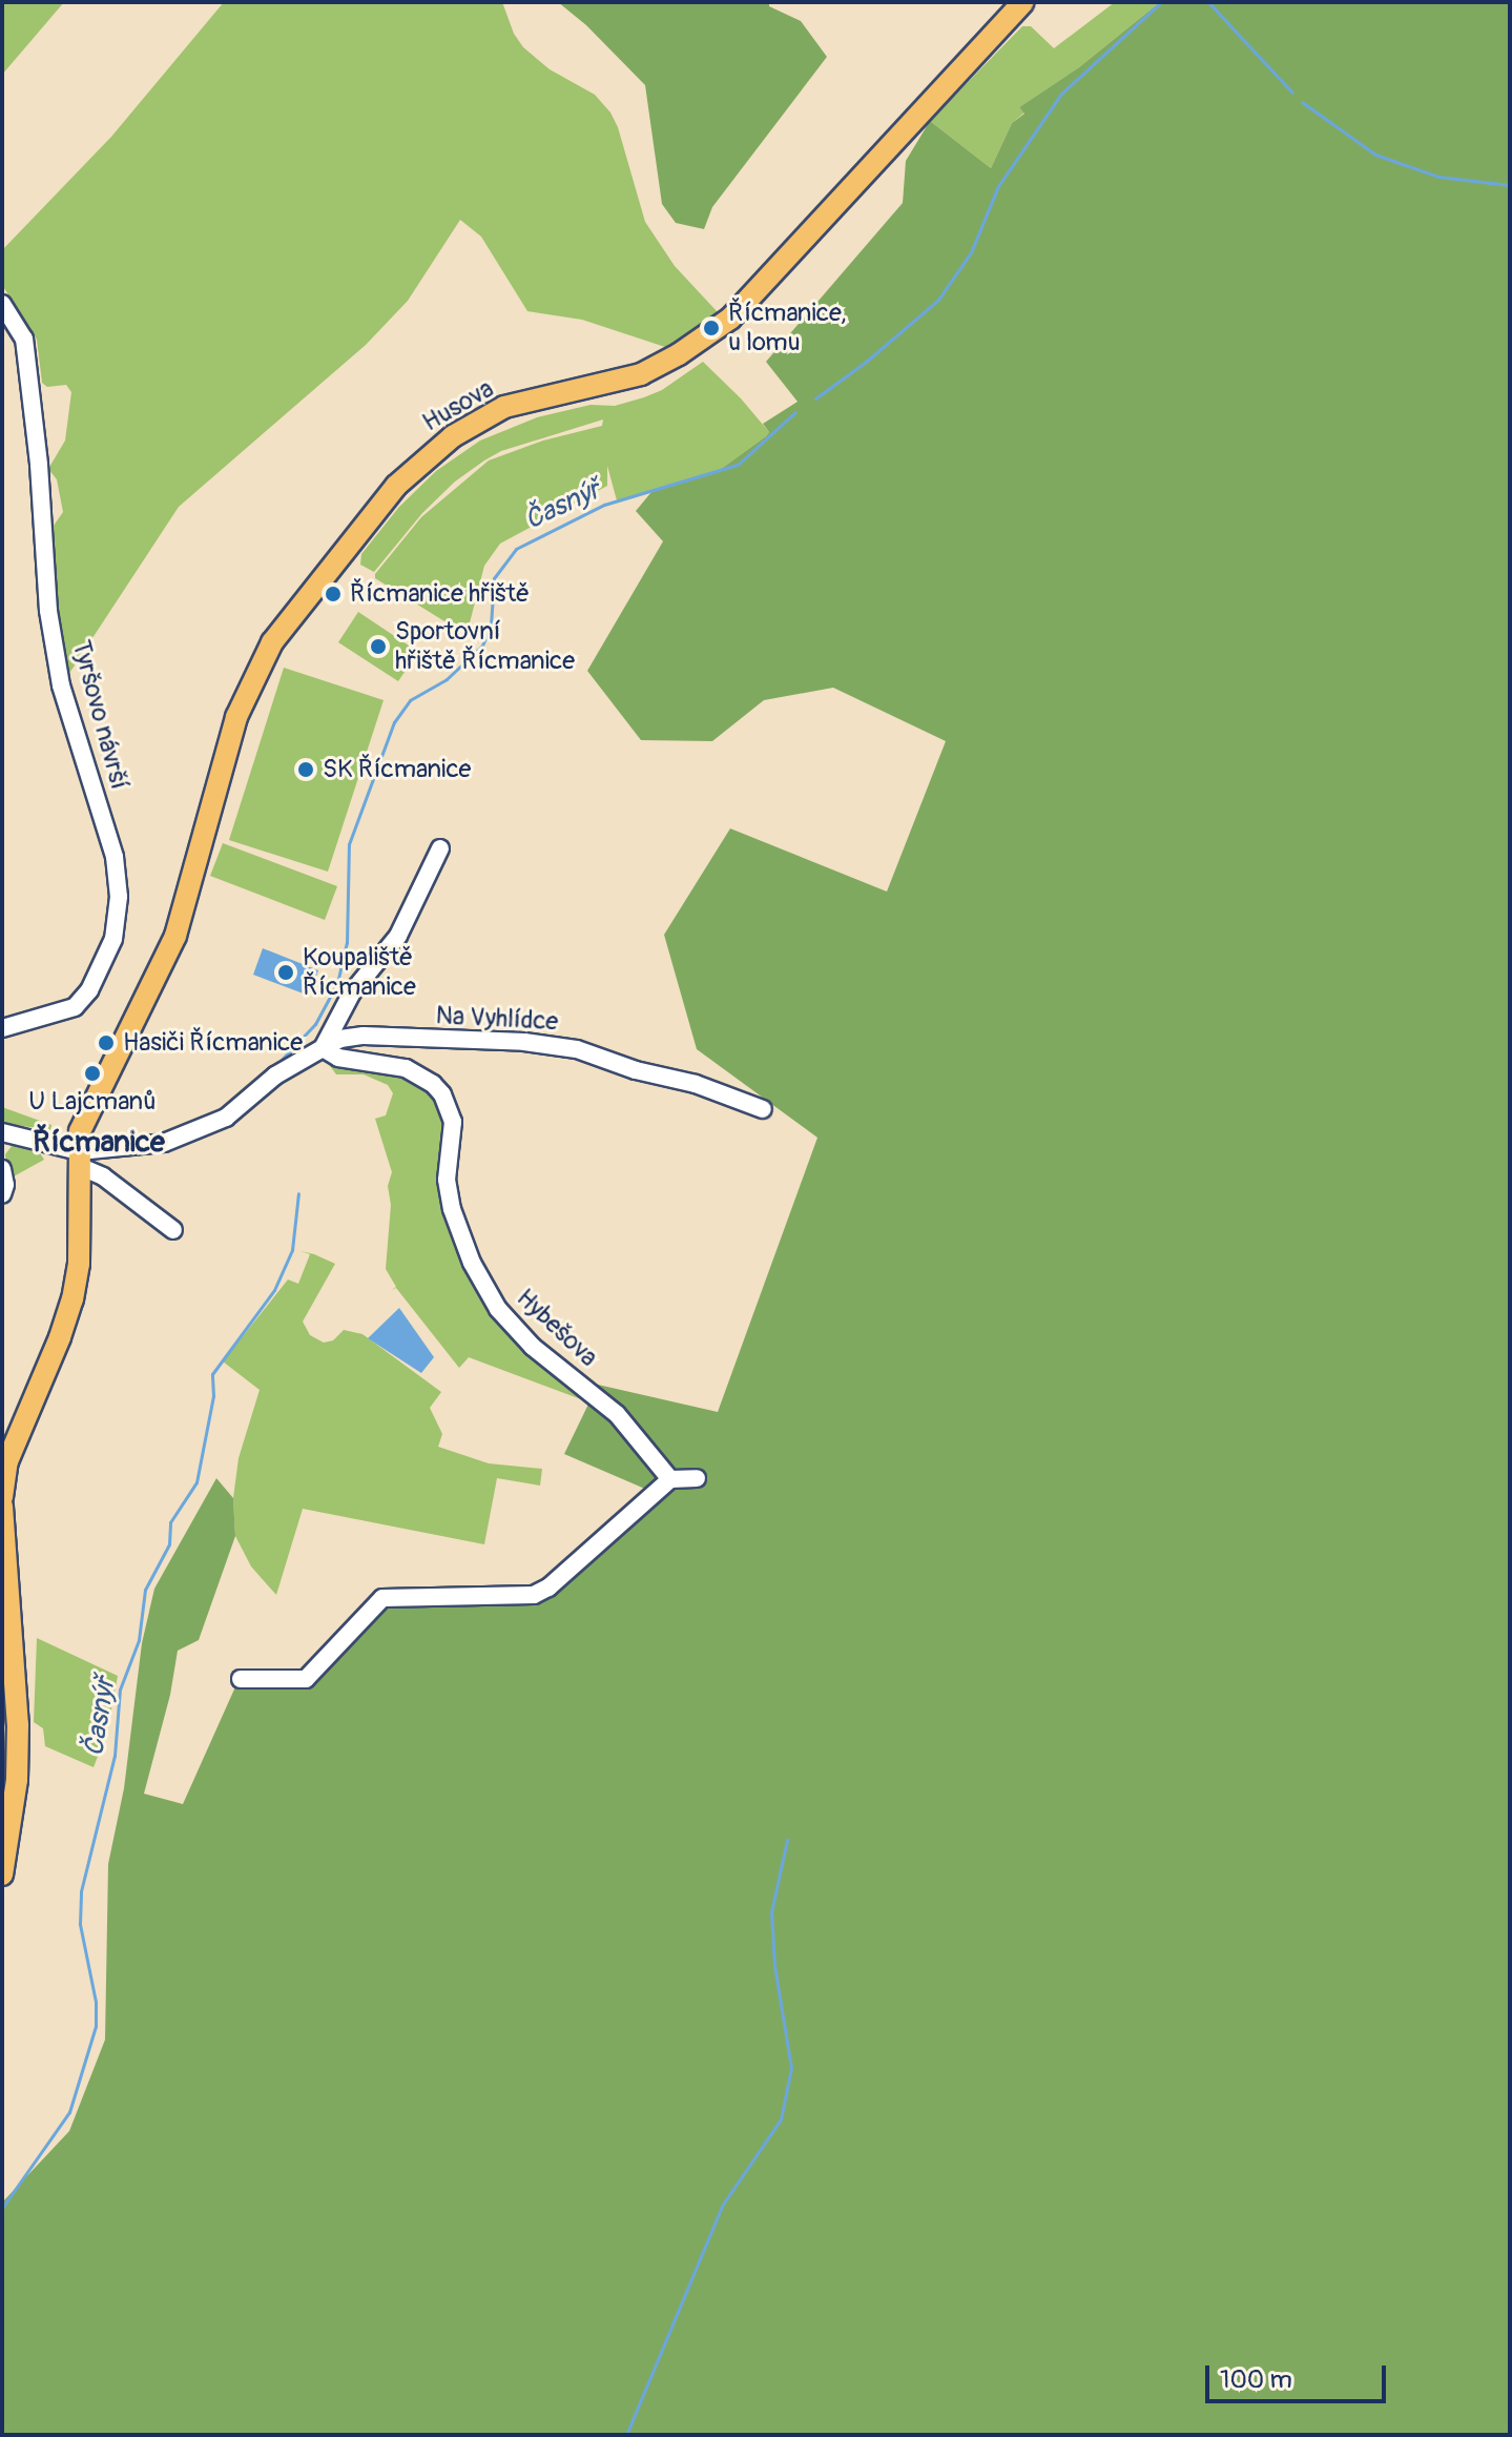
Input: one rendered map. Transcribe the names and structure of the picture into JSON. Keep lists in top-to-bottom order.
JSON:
{
  "streets": {
    "main road": ["Husova"],
    "street": ["Tyršovo návrší", "Na Vyhlídce", "Hybešova"]
  },
  "crossings": [
    ["Husova", "Na Vyhlídce"],
    ["Na Vyhlídce", "Hybešova"]
  ],
  "districts": ["Řícmanice"],
  "water": ["Časnýř"],
  "places": [
    "Řícmanice, u lomu",
    "Řícmanice hřiště",
    "Sportovní hřiště Řícmanice",
    "SK Řícmanice",
    "Koupaliště Řícmanice",
    "Hasiči Řícmanice",
    "U Lajcmanů"
  ],
  "scale_bar": "100 m"
}
